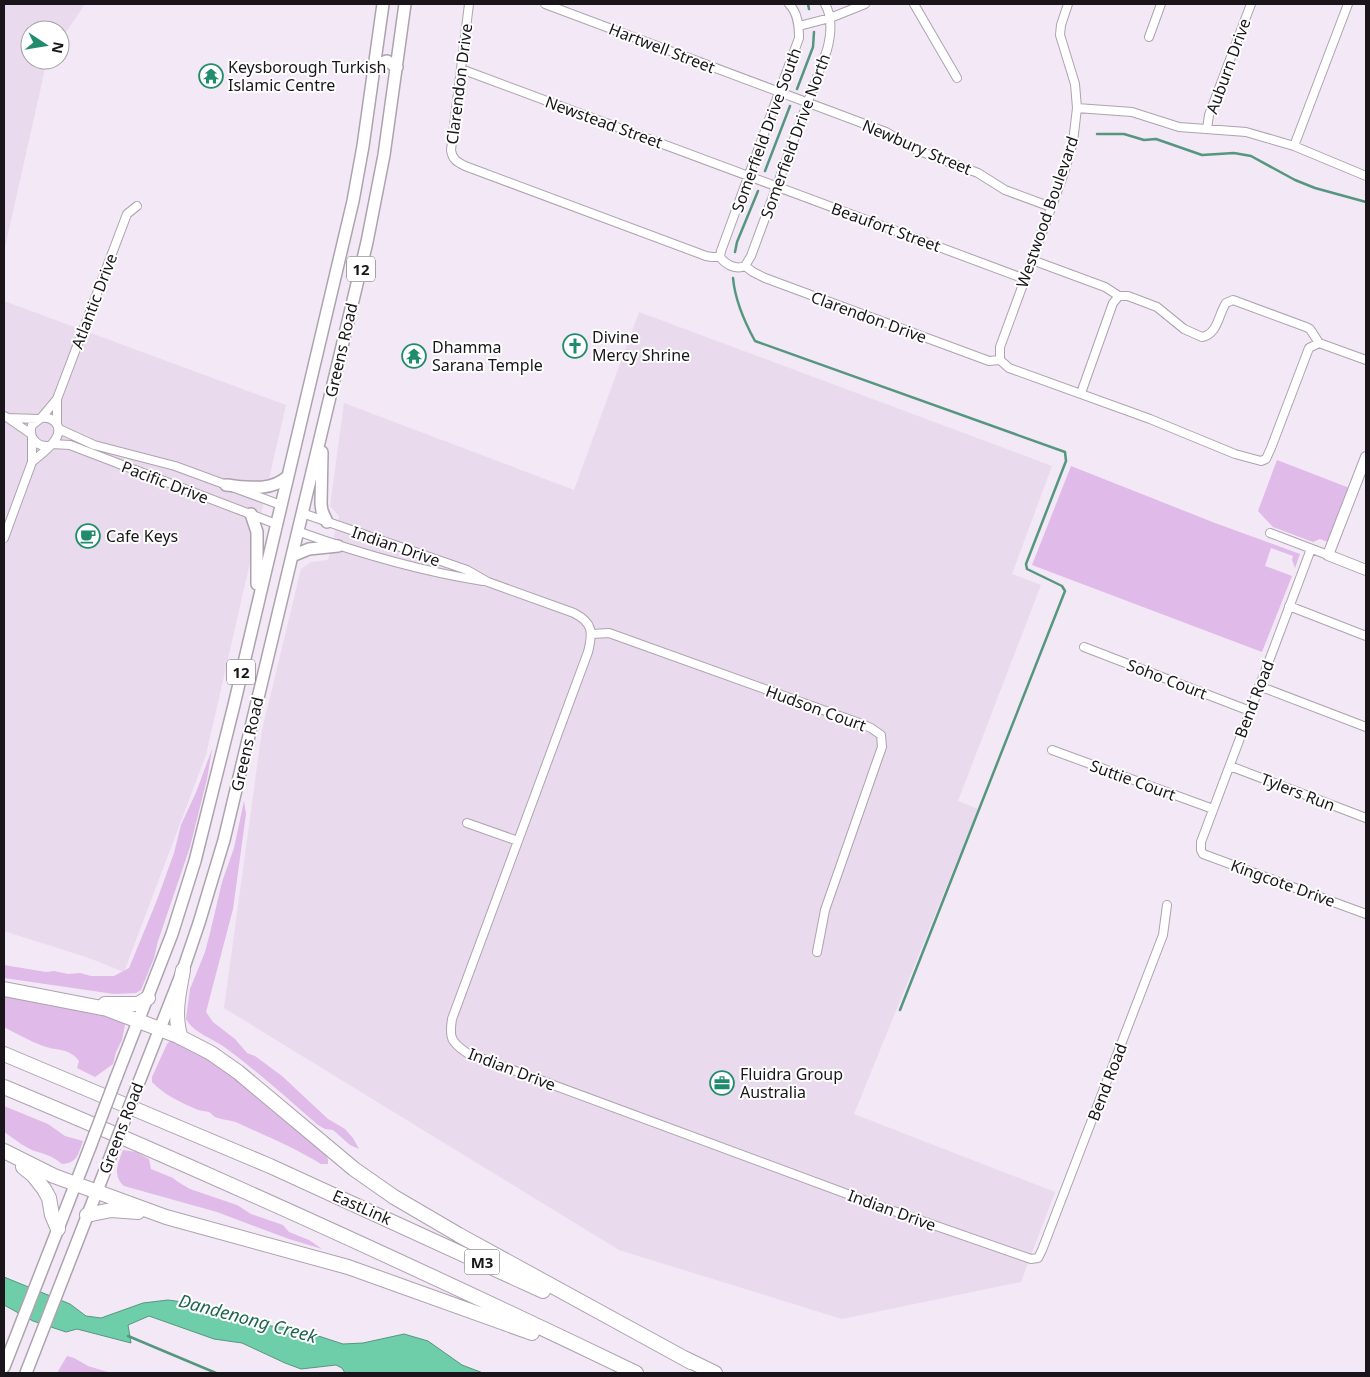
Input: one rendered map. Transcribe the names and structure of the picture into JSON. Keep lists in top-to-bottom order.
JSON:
{
  "streets": {
    "highway": ["EastLink", "M3"],
    "main road": ["12", "Greens Road"],
    "street": [
      "Hartwell Street",
      "Auburn Drive",
      "Clarendon Drive",
      "Newstead Street",
      "Somerfield Drive South",
      "Somerfield Drive North",
      "Newbury Street",
      "Westwood Boulevard",
      "Beaufort Street",
      "Atlantic Drive",
      "Pacific Drive",
      "Indian Drive",
      "Soho Court",
      "Bend Road",
      "Hudson Court",
      "Suttie Court",
      "Tylers Run",
      "Kingcote Drive"
    ]
  },
  "crossings": [
    ["Hartwell Street", "Somerfield Drive South"],
    ["Hartwell Street", "Newbury Street"],
    ["Clarendon Drive", "Newstead Street"],
    ["Clarendon Drive", "Somerfield Drive South"],
    ["Clarendon Drive", "Somerfield Drive North"],
    ["Clarendon Drive", "Westwood Boulevard"],
    ["Newstead Street", "Somerfield Drive South"],
    ["Newstead Street", "Beaufort Street"],
    ["Somerfield Drive South", "Newbury Street"],
    ["Somerfield Drive South", "Beaufort Street"],
    ["Somerfield Drive North", "Newbury Street"],
    ["Somerfield Drive North", "Beaufort Street"],
    ["Newbury Street", "Westwood Boulevard"],
    ["Westwood Boulevard", "Beaufort Street"],
    ["Atlantic Drive", "Pacific Drive"],
    ["Greens Road", "Pacific Drive"],
    ["Greens Road", "Indian Drive"],
    ["Indian Drive", "Bend Road"],
    ["Indian Drive", "Hudson Court"],
    ["Soho Court", "Bend Road"],
    ["Bend Road", "Suttie Court"],
    ["Bend Road", "Tylers Run"],
    ["Bend Road", "Kingcote Drive"]
  ],
  "water": ["Dandenong Creek"],
  "places": {
    "temple": ["Keysborough Turkish Islamic Centre", "Dhamma Sarana Temple"],
    "church": ["Divine Mercy Shrine"],
    "cafe": ["Cafe Keys"],
    "office": ["Fluidra Group Australia"]
  },
  "north": "right"
}
